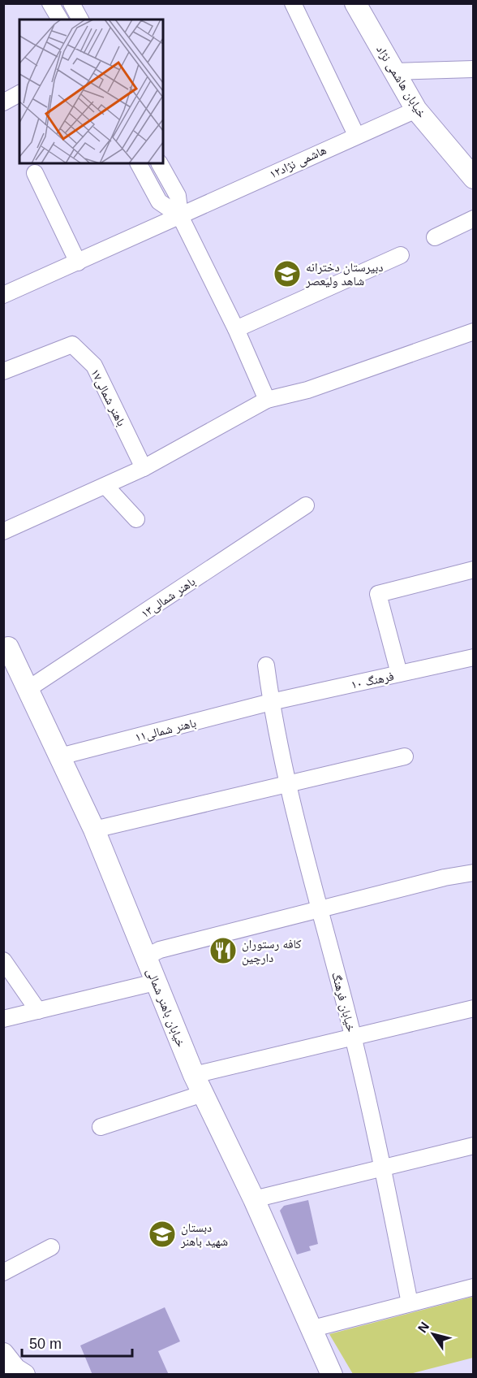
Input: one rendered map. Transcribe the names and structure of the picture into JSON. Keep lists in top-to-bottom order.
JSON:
{
  "streets": {
    "street": [
      "خیابان هاشمی نژاد",
      "هاشمی نژاد۱۲",
      "باهنر شمالی۱۷",
      "باهنر شمالی۱۳",
      "فرهنگ ۱۰",
      "باهنر شمالی۱۱",
      "خیابان فرهنگ",
      "خیابان باهنر شمالی"
    ]
  },
  "crossings": [
    ["خیابان هاشمی نژاد", "هاشمی نژاد۱۲"],
    ["باهنر شمالی۱۳", "خیابان باهنر شمالی"],
    ["فرهنگ ۱۰", "باهنر شمالی۱۱"],
    ["فرهنگ ۱۰", "خیابان فرهنگ"],
    ["باهنر شمالی۱۱", "خیابان فرهنگ"],
    ["باهنر شمالی۱۱", "خیابان باهنر شمالی"]
  ],
  "places": {
    "school or university": ["دبیرستان دخترانه شاهد ولیعصر", "دبستان شهید باهنر"],
    "restaurant": ["کافه رستوران دارچین"]
  },
  "scale_bar": "50 m",
  "north": "top left"
}
